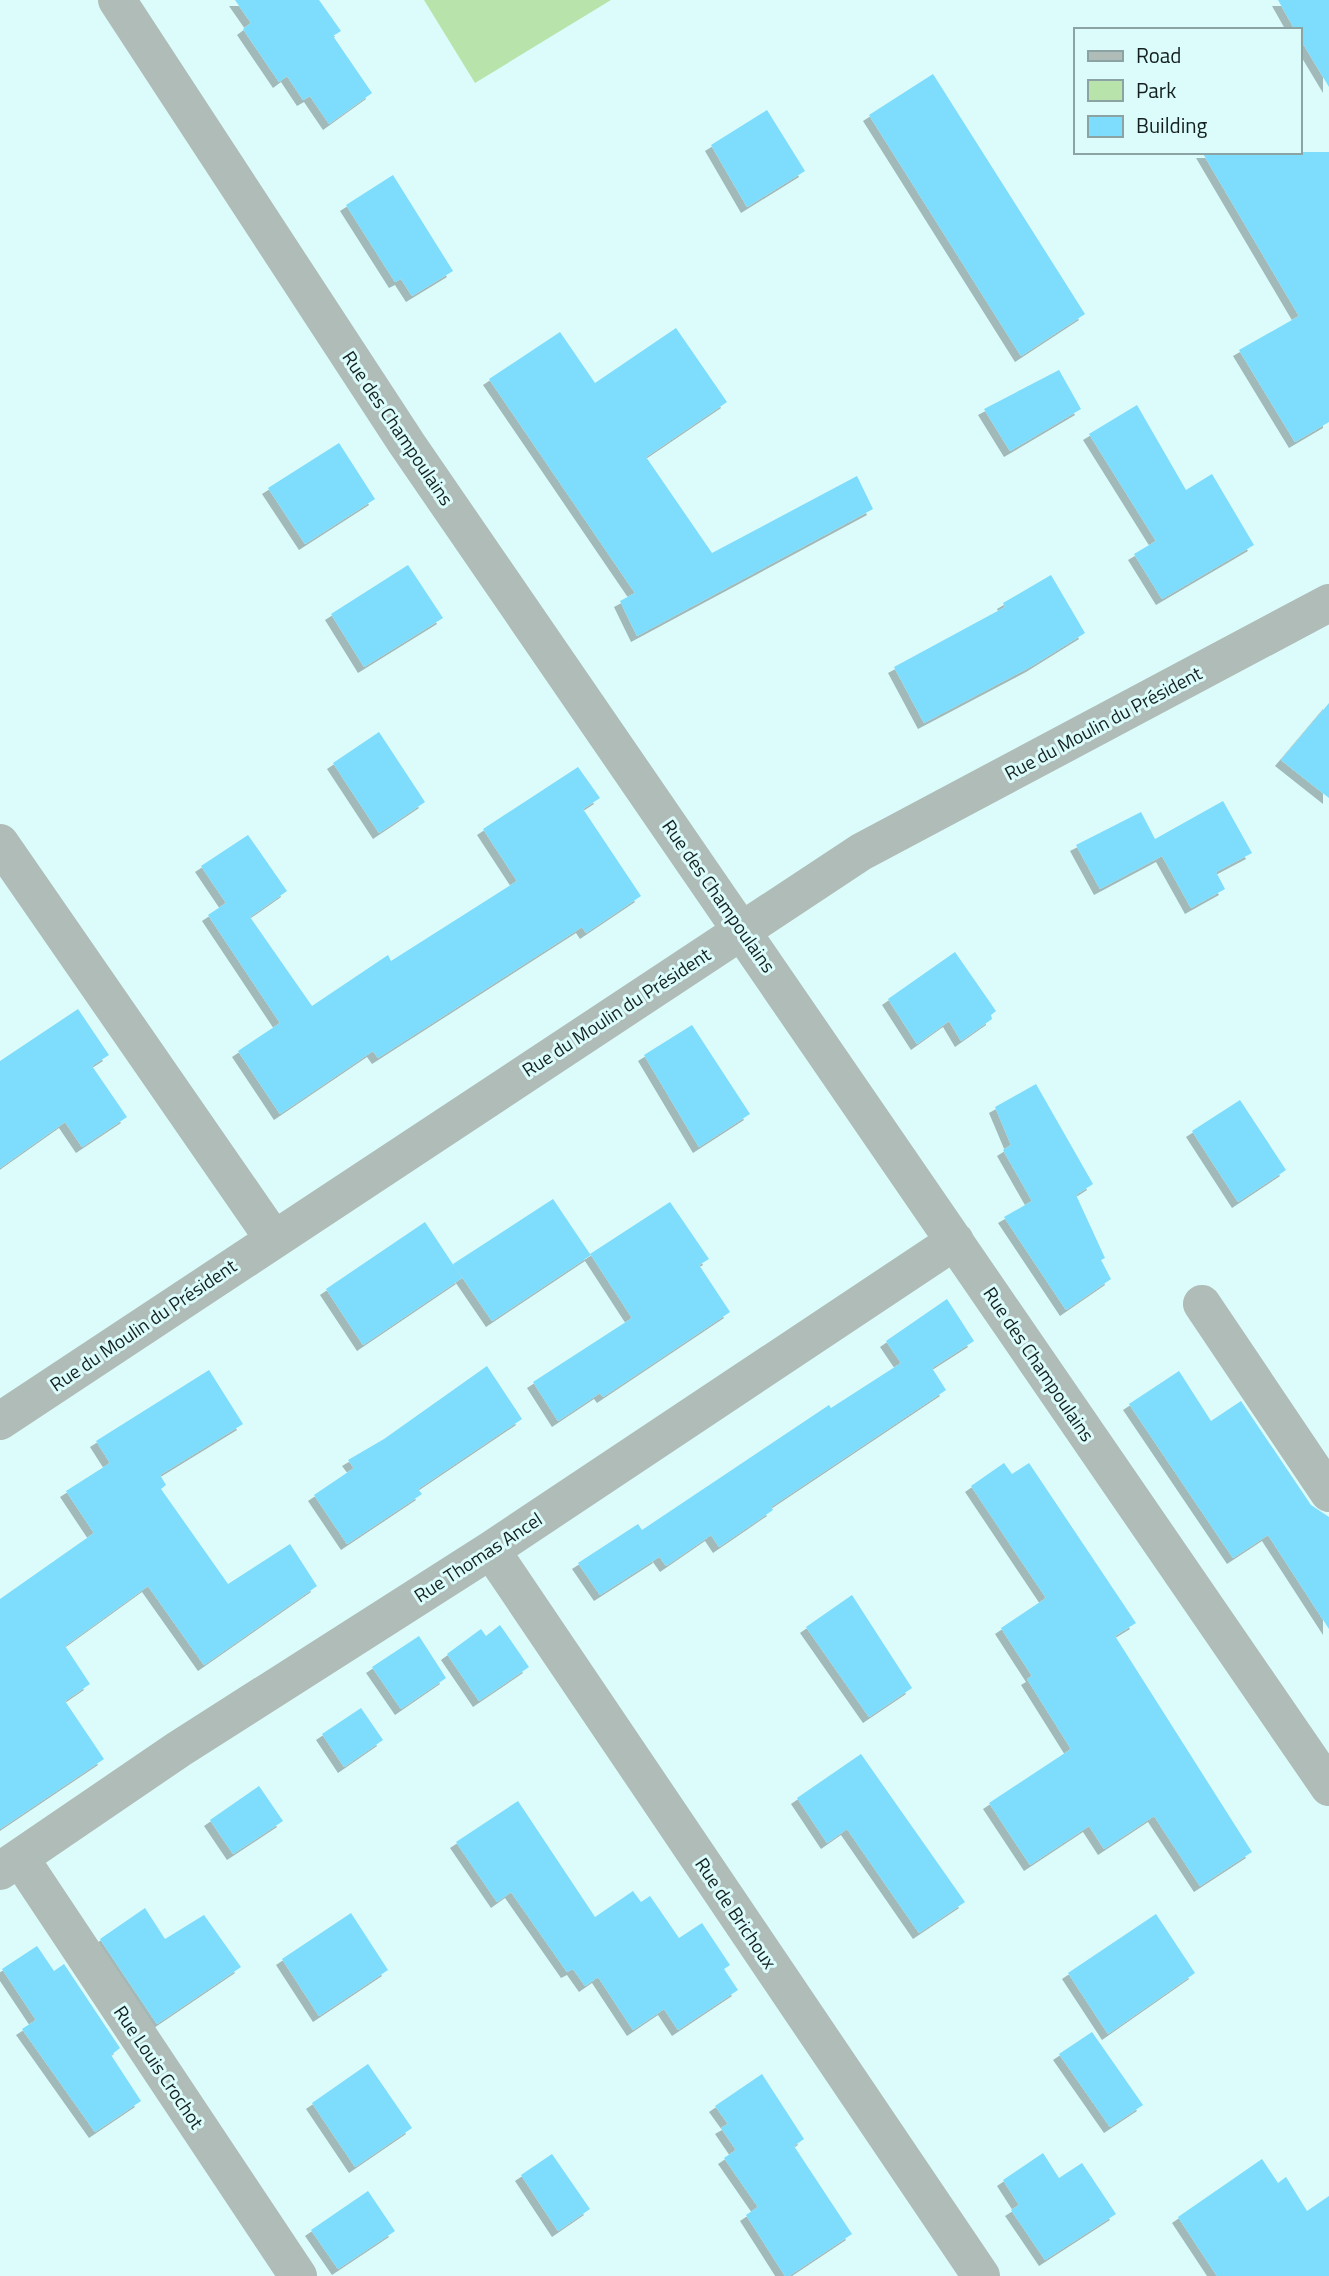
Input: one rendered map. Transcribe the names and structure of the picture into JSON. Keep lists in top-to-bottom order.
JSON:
{
  "streets": {
    "street": [
      "Rue des Champoulains",
      "Rue du Moulin du Président",
      "Rue Thomas Ancel",
      "Rue de Brichoux",
      "Rue Louis Crochot"
    ]
  },
  "crossings": [
    ["Rue des Champoulains", "Rue du Moulin du Président"],
    ["Rue des Champoulains", "Rue Thomas Ancel"],
    ["Rue Thomas Ancel", "Rue de Brichoux"],
    ["Rue Thomas Ancel", "Rue Louis Crochot"]
  ],
  "legend": ["Road", "Park", "Building"]
}
